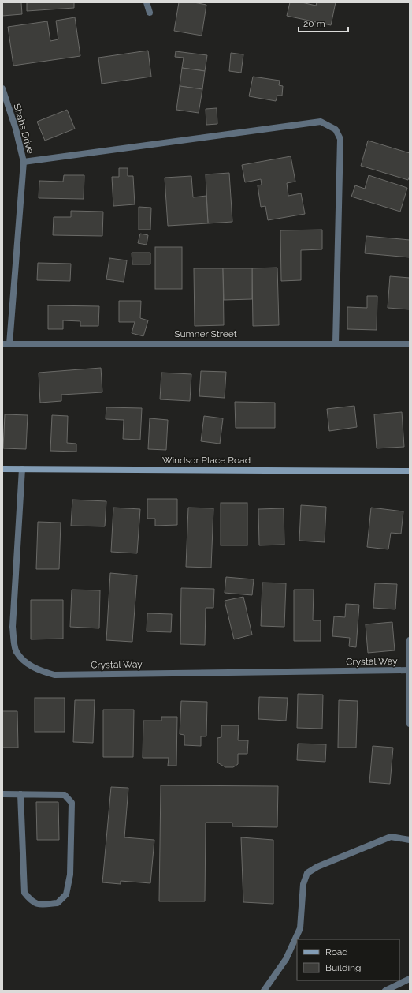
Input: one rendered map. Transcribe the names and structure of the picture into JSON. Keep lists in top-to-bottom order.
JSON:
{
  "streets": {
    "street": [
      "Shahs Drive",
      "Sumner Street",
      "Windsor Place Road",
      "Crystal Way"
    ]
  },
  "crossings": [
    ["Shahs Drive", "Sumner Street"],
    ["Windsor Place Road", "Crystal Way"]
  ],
  "legend": ["Road", "Building"],
  "scale_bar": "20 m"
}
